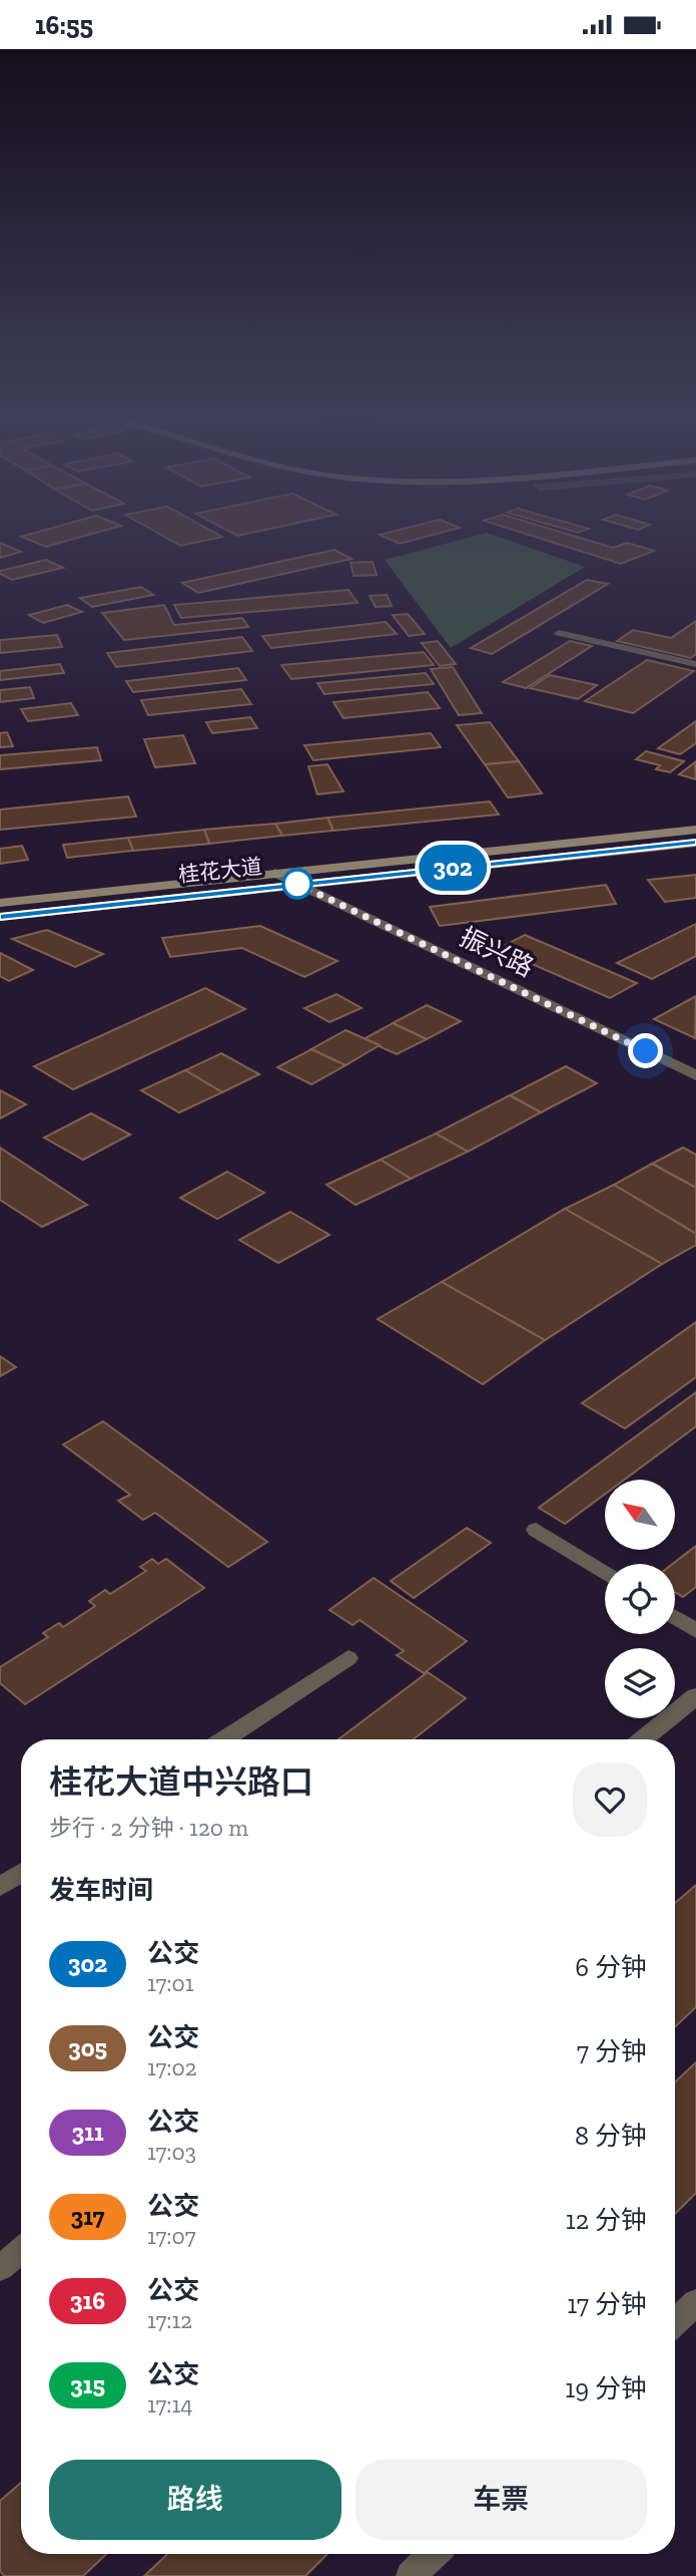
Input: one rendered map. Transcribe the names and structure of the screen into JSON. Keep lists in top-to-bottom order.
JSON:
{
  "streets": {
    "main road": ["桂花大道"],
    "street": ["振兴路"]
  },
  "crossings": [
    ["桂花大道", "振兴路"]
  ],
  "lines": ["bus line 302"],
  "north": "top left",
  "page": {
    "status": "16:55",
    "on_map": "302",
    "heading": [
      ["桂花大道中兴路口", "步行 · 2 分钟 · 120 m"],
      "发车时间"
    ],
    "list": [
      {
        "mark": "302",
        "name": "公交",
        "note": "17:01",
        "value": "6 分钟"
      },
      {
        "mark": "305",
        "name": "公交",
        "note": "17:02",
        "value": "7 分钟"
      },
      {
        "mark": "311",
        "name": "公交",
        "note": "17:03",
        "value": "8 分钟"
      },
      {
        "mark": "317",
        "name": "公交",
        "note": "17:07",
        "value": "12 分钟"
      },
      {
        "mark": "316",
        "name": "公交",
        "note": "17:12",
        "value": "17 分钟"
      },
      {
        "mark": "315",
        "name": "公交",
        "note": "17:14",
        "value": "19 分钟"
      }
    ],
    "buttons": ["路线", "车票"]
  }
}
